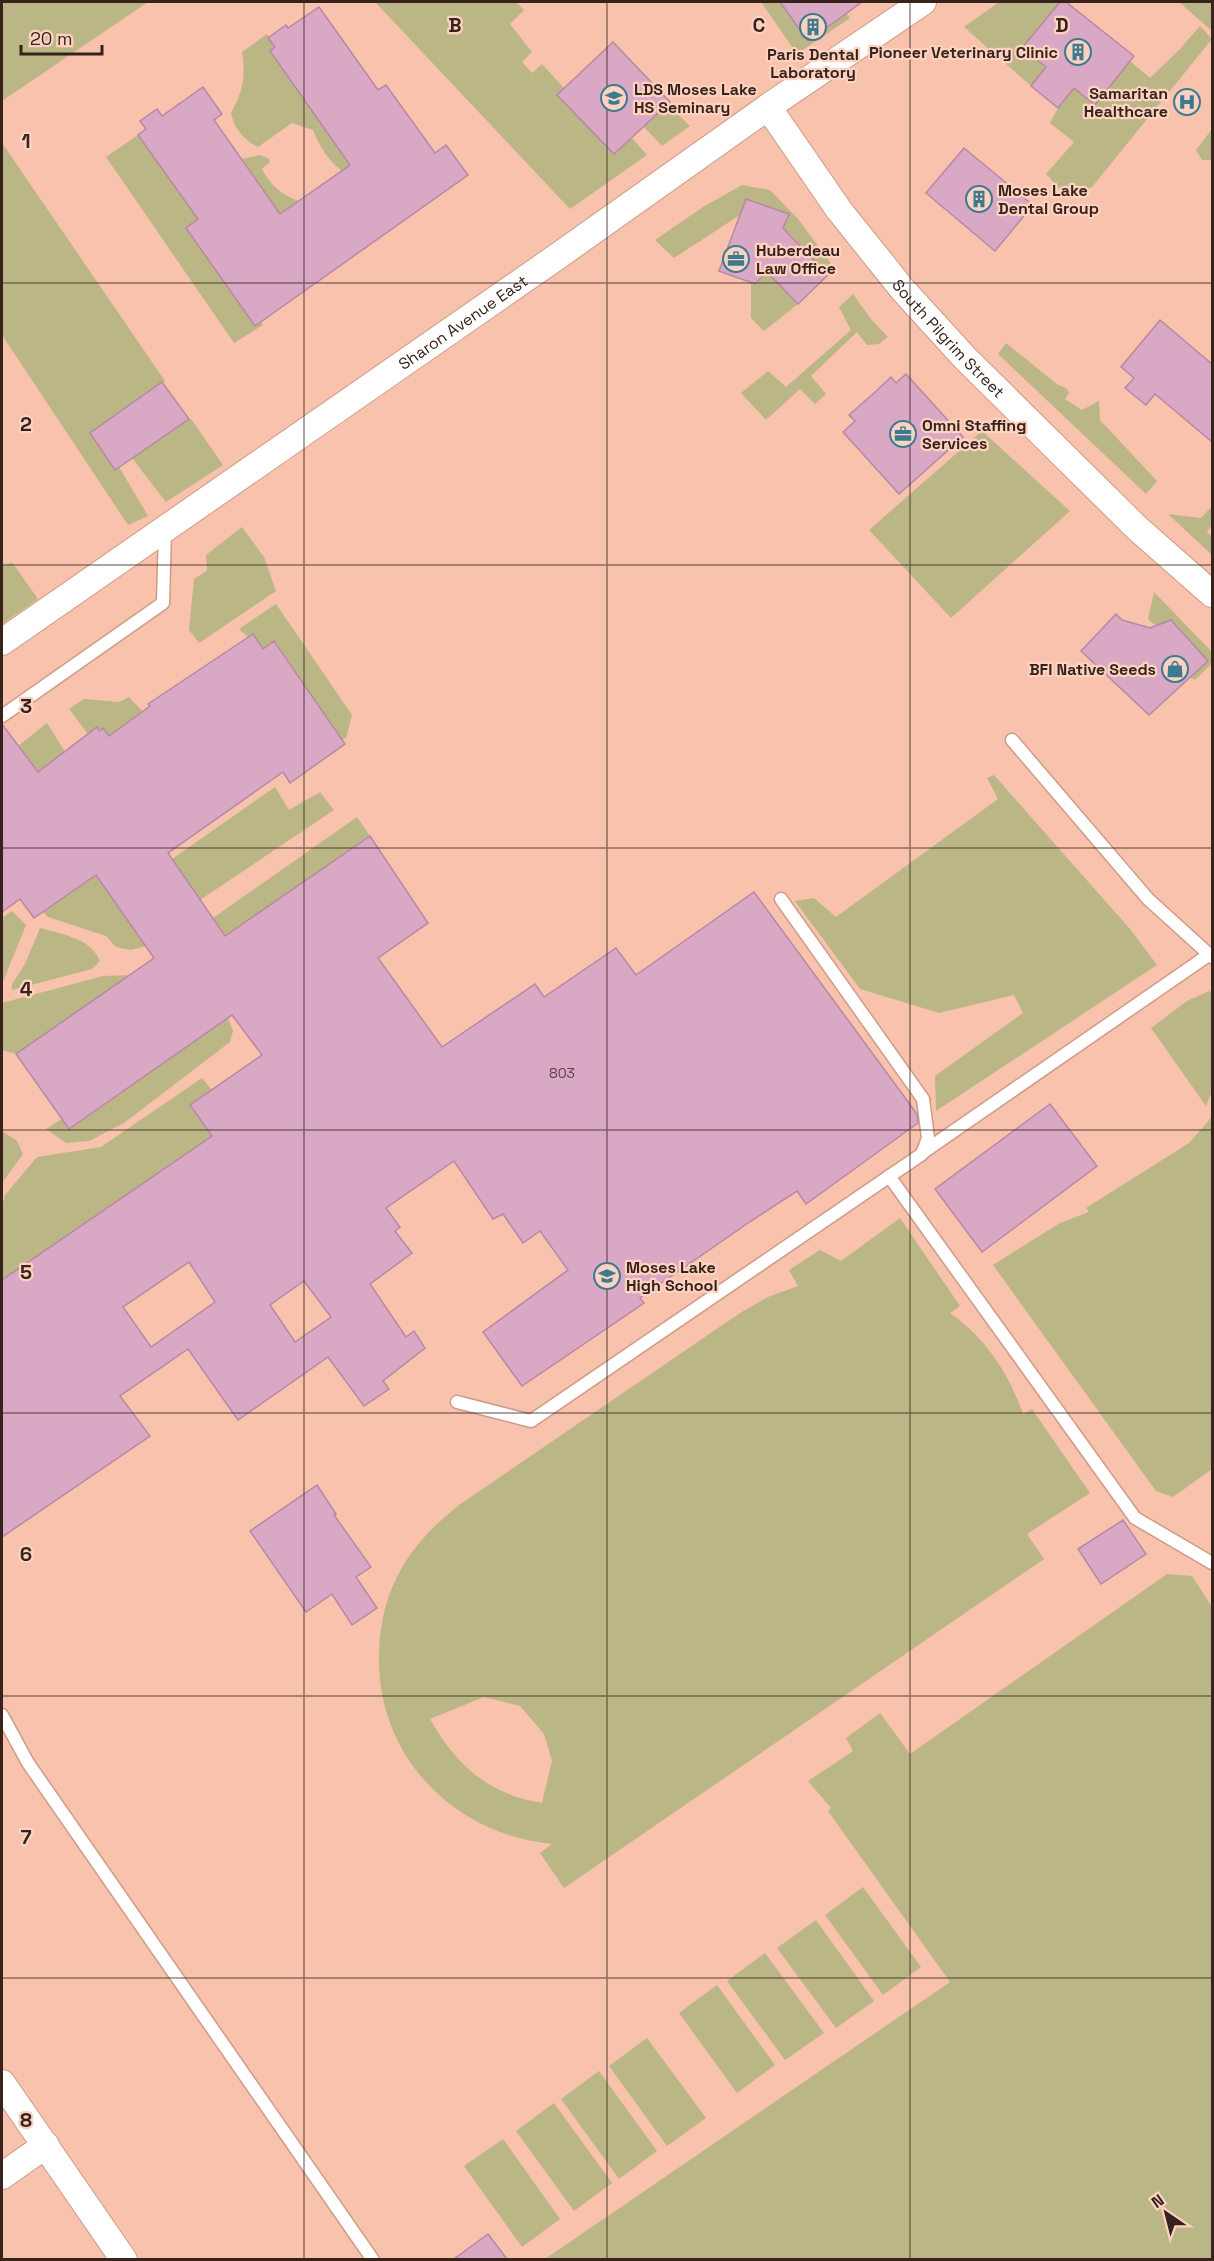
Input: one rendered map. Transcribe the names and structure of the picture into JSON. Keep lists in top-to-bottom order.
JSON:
{
  "streets": {
    "street": ["Sharon Avenue East", "South Pilgrim Street"]
  },
  "crossings": [
    ["Sharon Avenue East", "South Pilgrim Street"]
  ],
  "places": {
    "building": ["Paris Dental Laboratory", "Pioneer Veterinary Clinic", "Moses Lake Dental Group"],
    "school or university": ["LDS Moses Lake HS Seminary", "Moses Lake High School"],
    "hospital": ["Samaritan Healthcare"],
    "office": ["Huberdeau Law Office", "Omni Staffing Services"],
    "shop": ["BFI Native Seeds"]
  },
  "house_numbers": ["803"],
  "scale_bar": "20 m",
  "north": "top left",
  "grid": {
    "columns": ["B", "C", "D"],
    "rows": [
      "1",
      "2",
      "3",
      "4",
      "5",
      "6",
      "7",
      "8"
    ]
  }
}
